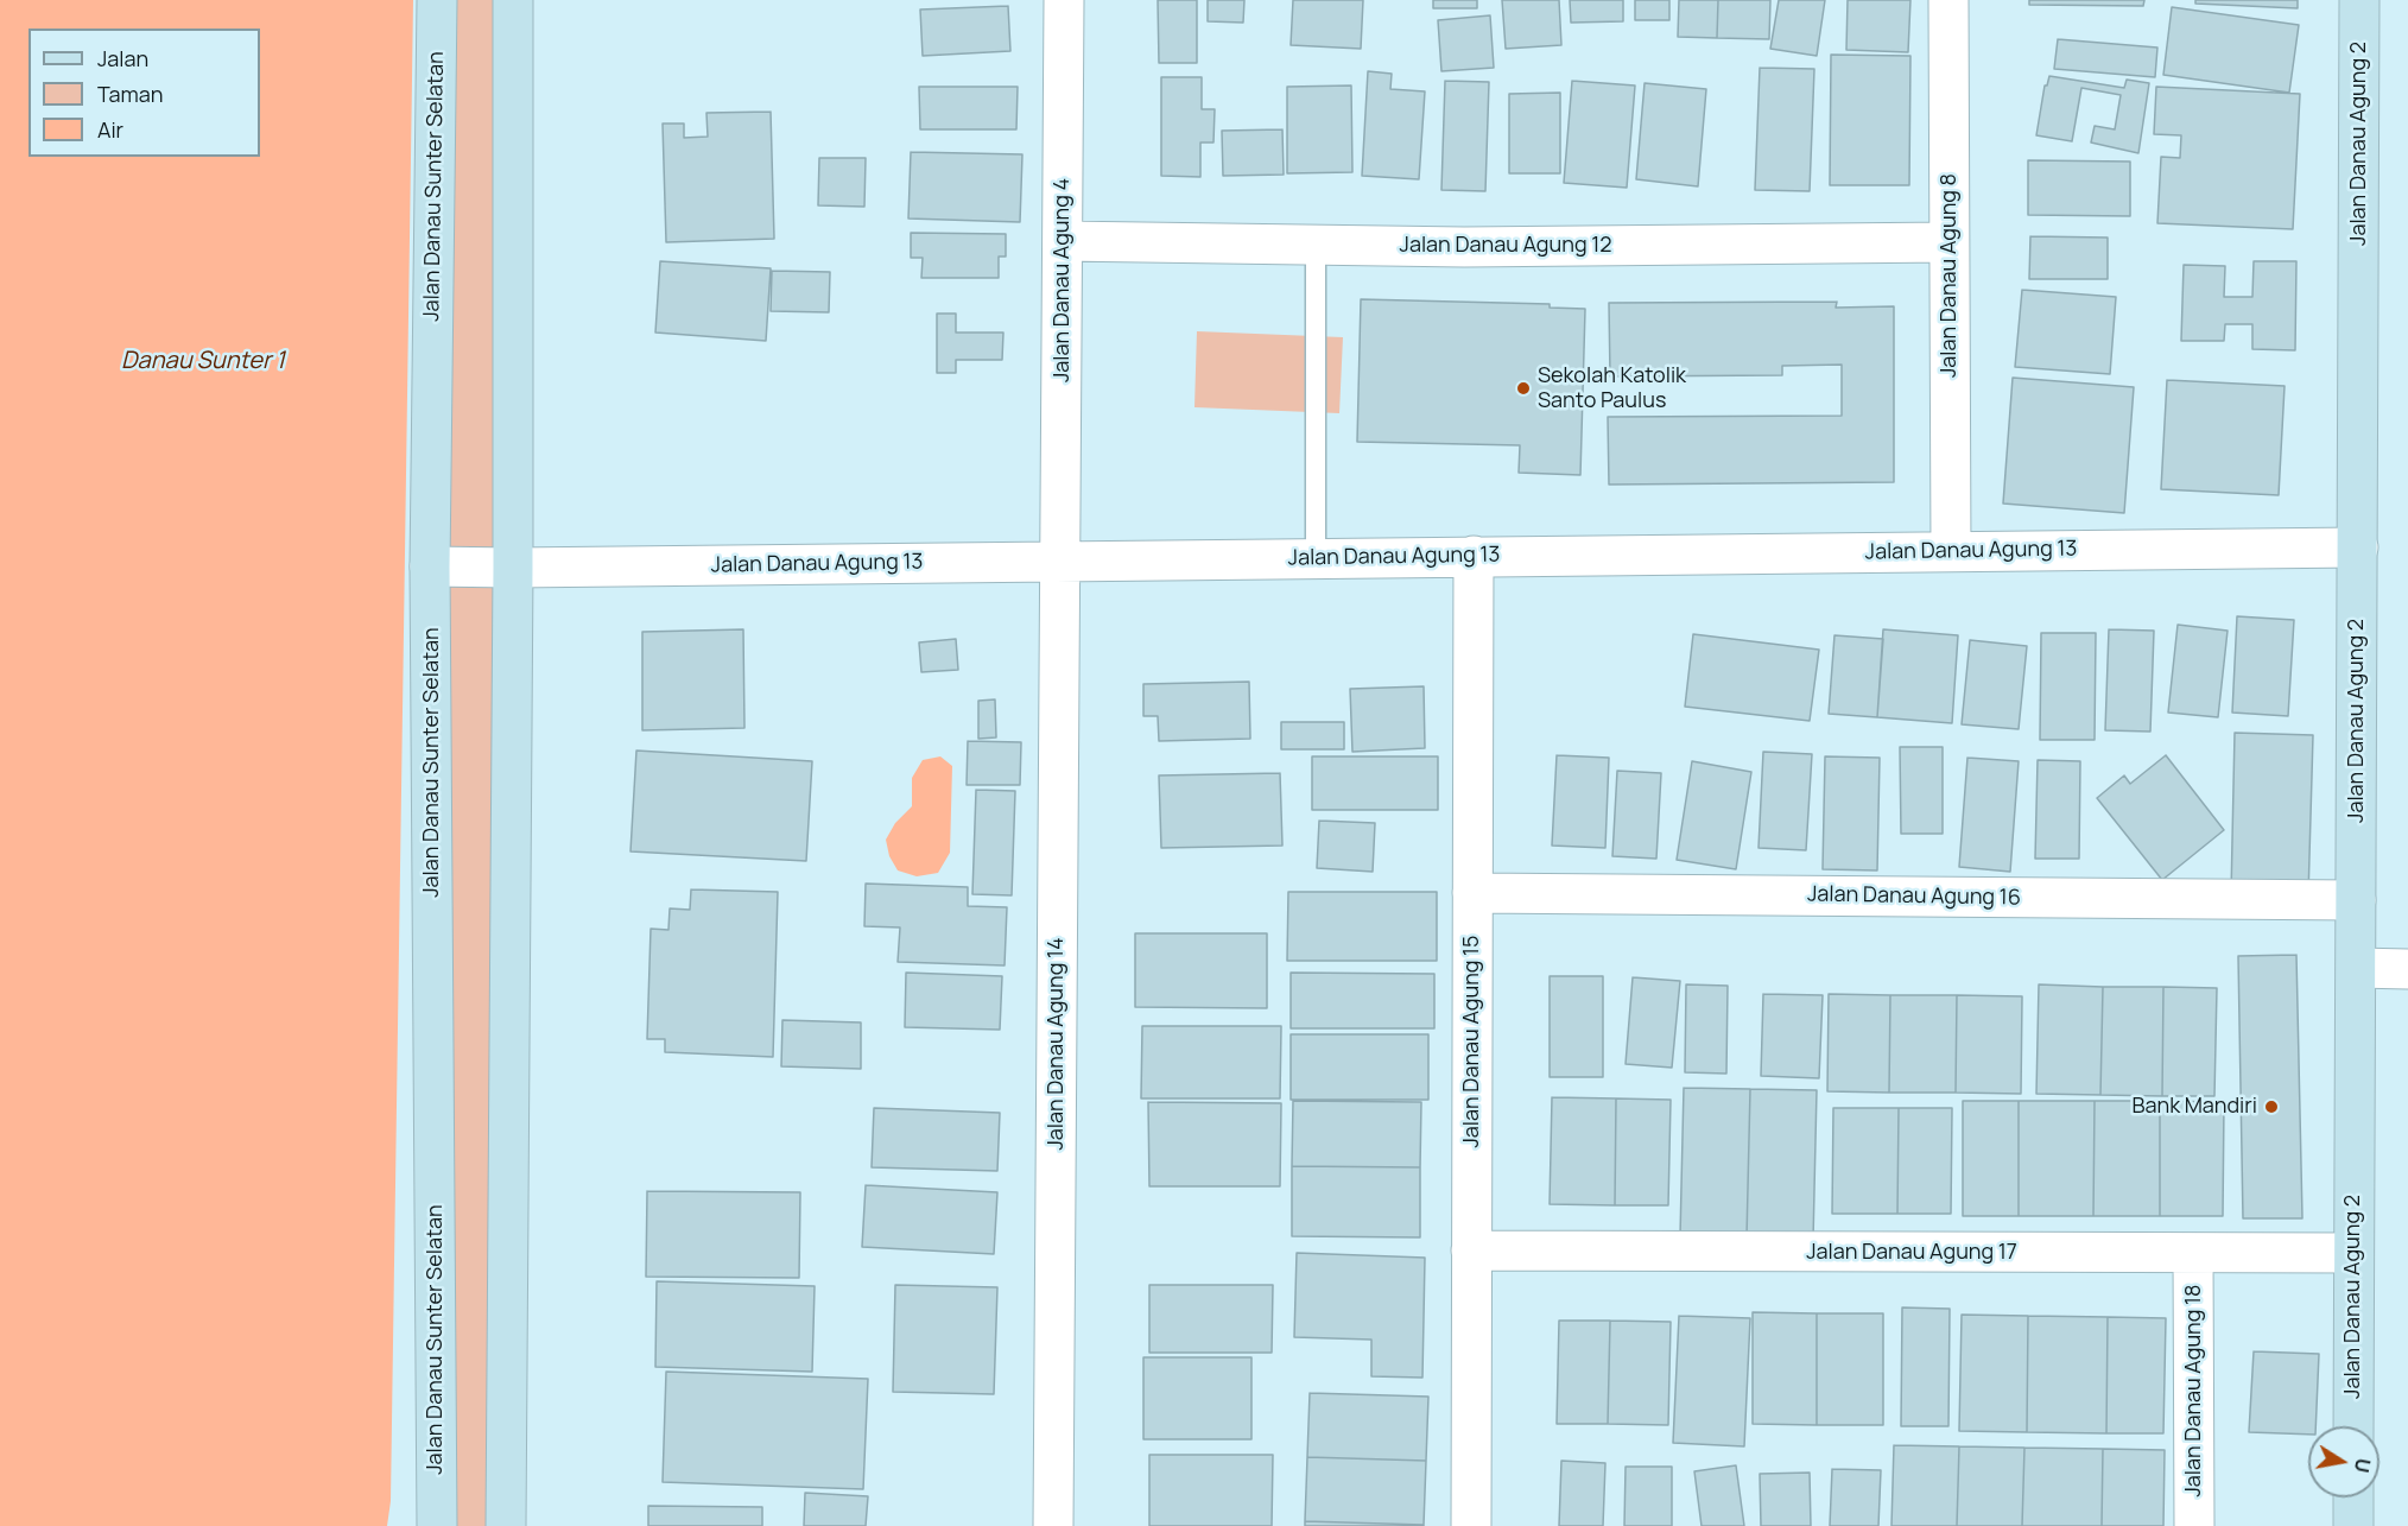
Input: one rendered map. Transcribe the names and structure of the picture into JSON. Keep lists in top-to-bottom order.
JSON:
{
  "streets": {
    "street": [
      "Jalan Danau Agung 2",
      "Jalan Danau Sunter Selatan",
      "Jalan Danau Agung 12",
      "Jalan Danau Agung 8",
      "Jalan Danau Agung 4",
      "Jalan Danau Agung 13",
      "Jalan Danau Agung 16",
      "Jalan Danau Agung 15",
      "Jalan Danau Agung 14",
      "Jalan Danau Agung 17",
      "Jalan Danau Agung 18"
    ]
  },
  "crossings": [
    ["Jalan Danau Agung 2", "Jalan Danau Agung 13"],
    ["Jalan Danau Agung 2", "Jalan Danau Agung 16"],
    ["Jalan Danau Agung 2", "Jalan Danau Agung 17"],
    ["Jalan Danau Sunter Selatan", "Jalan Danau Agung 13"],
    ["Jalan Danau Agung 12", "Jalan Danau Agung 8"],
    ["Jalan Danau Agung 12", "Jalan Danau Agung 4"],
    ["Jalan Danau Agung 8", "Jalan Danau Agung 13"],
    ["Jalan Danau Agung 4", "Jalan Danau Agung 13"],
    ["Jalan Danau Agung 4", "Jalan Danau Agung 14"],
    ["Jalan Danau Agung 13", "Jalan Danau Agung 15"],
    ["Jalan Danau Agung 13", "Jalan Danau Agung 14"],
    ["Jalan Danau Agung 16", "Jalan Danau Agung 15"],
    ["Jalan Danau Agung 15", "Jalan Danau Agung 17"],
    ["Jalan Danau Agung 17", "Jalan Danau Agung 18"]
  ],
  "water": ["Danau Sunter 1"],
  "places": ["Sekolah Katolik Santo Paulus", "Bank Mandiri"],
  "legend": ["Jalan", "Taman", "Air"],
  "north": "right"
}
